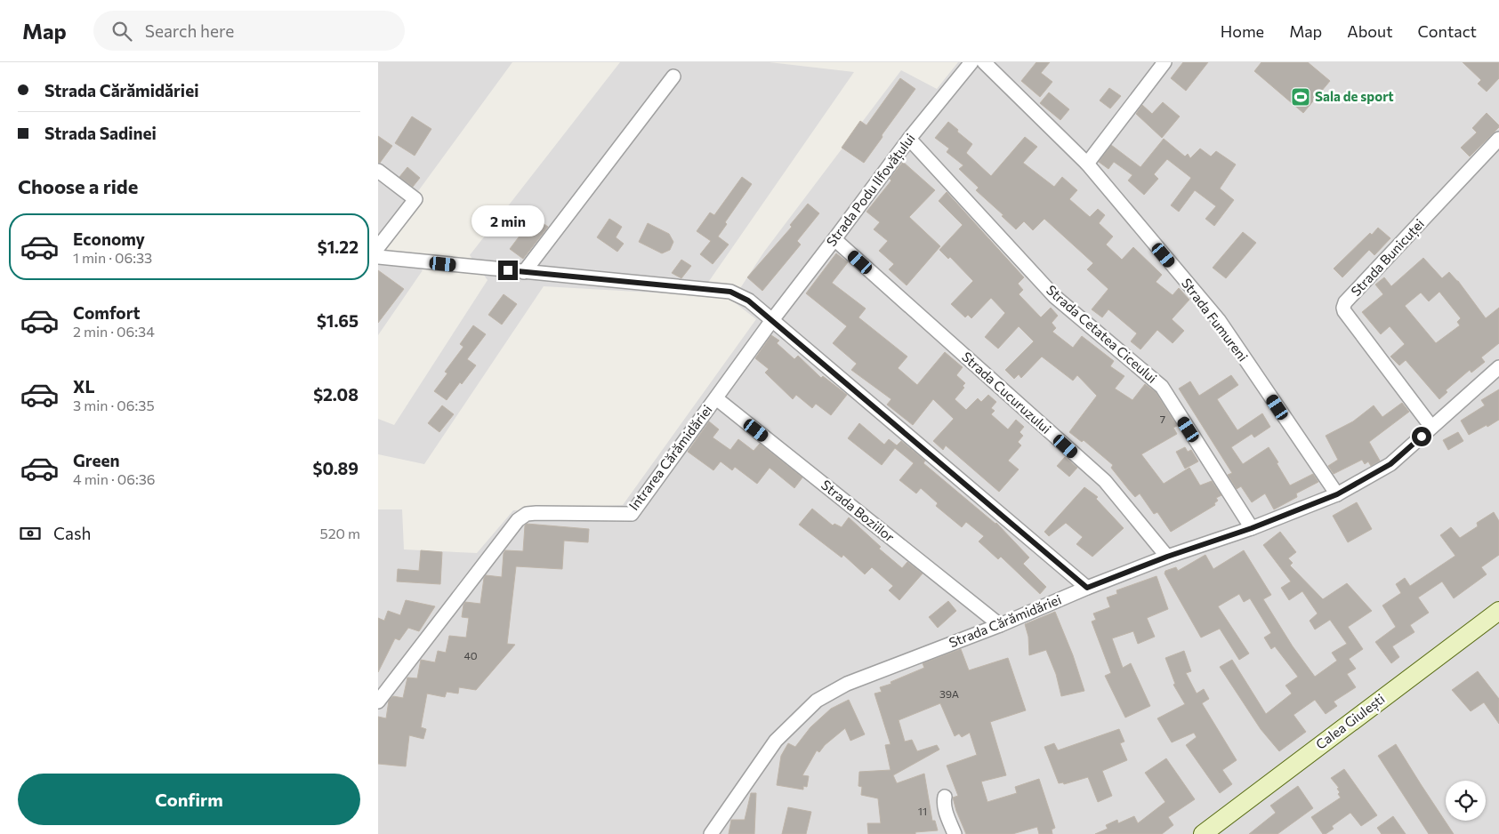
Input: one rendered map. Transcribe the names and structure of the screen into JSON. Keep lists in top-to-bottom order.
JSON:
{
  "streets": {
    "main road": ["Calea Giulești"],
    "street": [
      "Strada Podu Ilfovățului",
      "Strada Bunicuței",
      "Strada Fumureni",
      "Strada Cetatea Ciceului",
      "Strada Cucuruzului",
      "Intrarea Cărămidăriei",
      "Strada Boziilor",
      "Strada Cărămidăriei"
    ]
  },
  "crossings": [
    ["Strada Podu Ilfovățului", "Strada Cetatea Ciceului"],
    ["Strada Podu Ilfovățului", "Strada Cucuruzului"],
    ["Strada Podu Ilfovățului", "Intrarea Cărămidăriei"],
    ["Strada Bunicuței", "Strada Cărămidăriei"],
    ["Strada Fumureni", "Strada Cărămidăriei"],
    ["Strada Cetatea Ciceului", "Strada Cărămidăriei"],
    ["Strada Cucuruzului", "Strada Cărămidăriei"],
    ["Intrarea Cărămidăriei", "Strada Boziilor"],
    ["Strada Boziilor", "Strada Cărămidăriei"]
  ],
  "places": {
    "sports": ["Sala de sport"]
  },
  "house_numbers": [
    "7",
    "40",
    "39A",
    "11"
  ],
  "page": {
    "header": "Map",
    "search": "Search here",
    "nav": [
      "Home",
      "Map",
      "About",
      "Contact"
    ],
    "banner": ["Strada Cărămidăriei", "Strada Sadinei"],
    "heading": "Choose a ride",
    "bubble": "2 min",
    "list": [
      {
        "name": "Economy",
        "note": "1 min · 06:33",
        "value": "$1.22"
      },
      {
        "name": "Comfort",
        "note": "2 min · 06:34",
        "value": "$1.65"
      },
      {
        "name": "XL",
        "note": "3 min · 06:35",
        "value": "$2.08"
      },
      {
        "name": "Green",
        "note": "4 min · 06:36",
        "value": "$0.89"
      }
    ],
    "pay": ["Cash", "520 m"],
    "buttons": "Confirm"
  }
}
